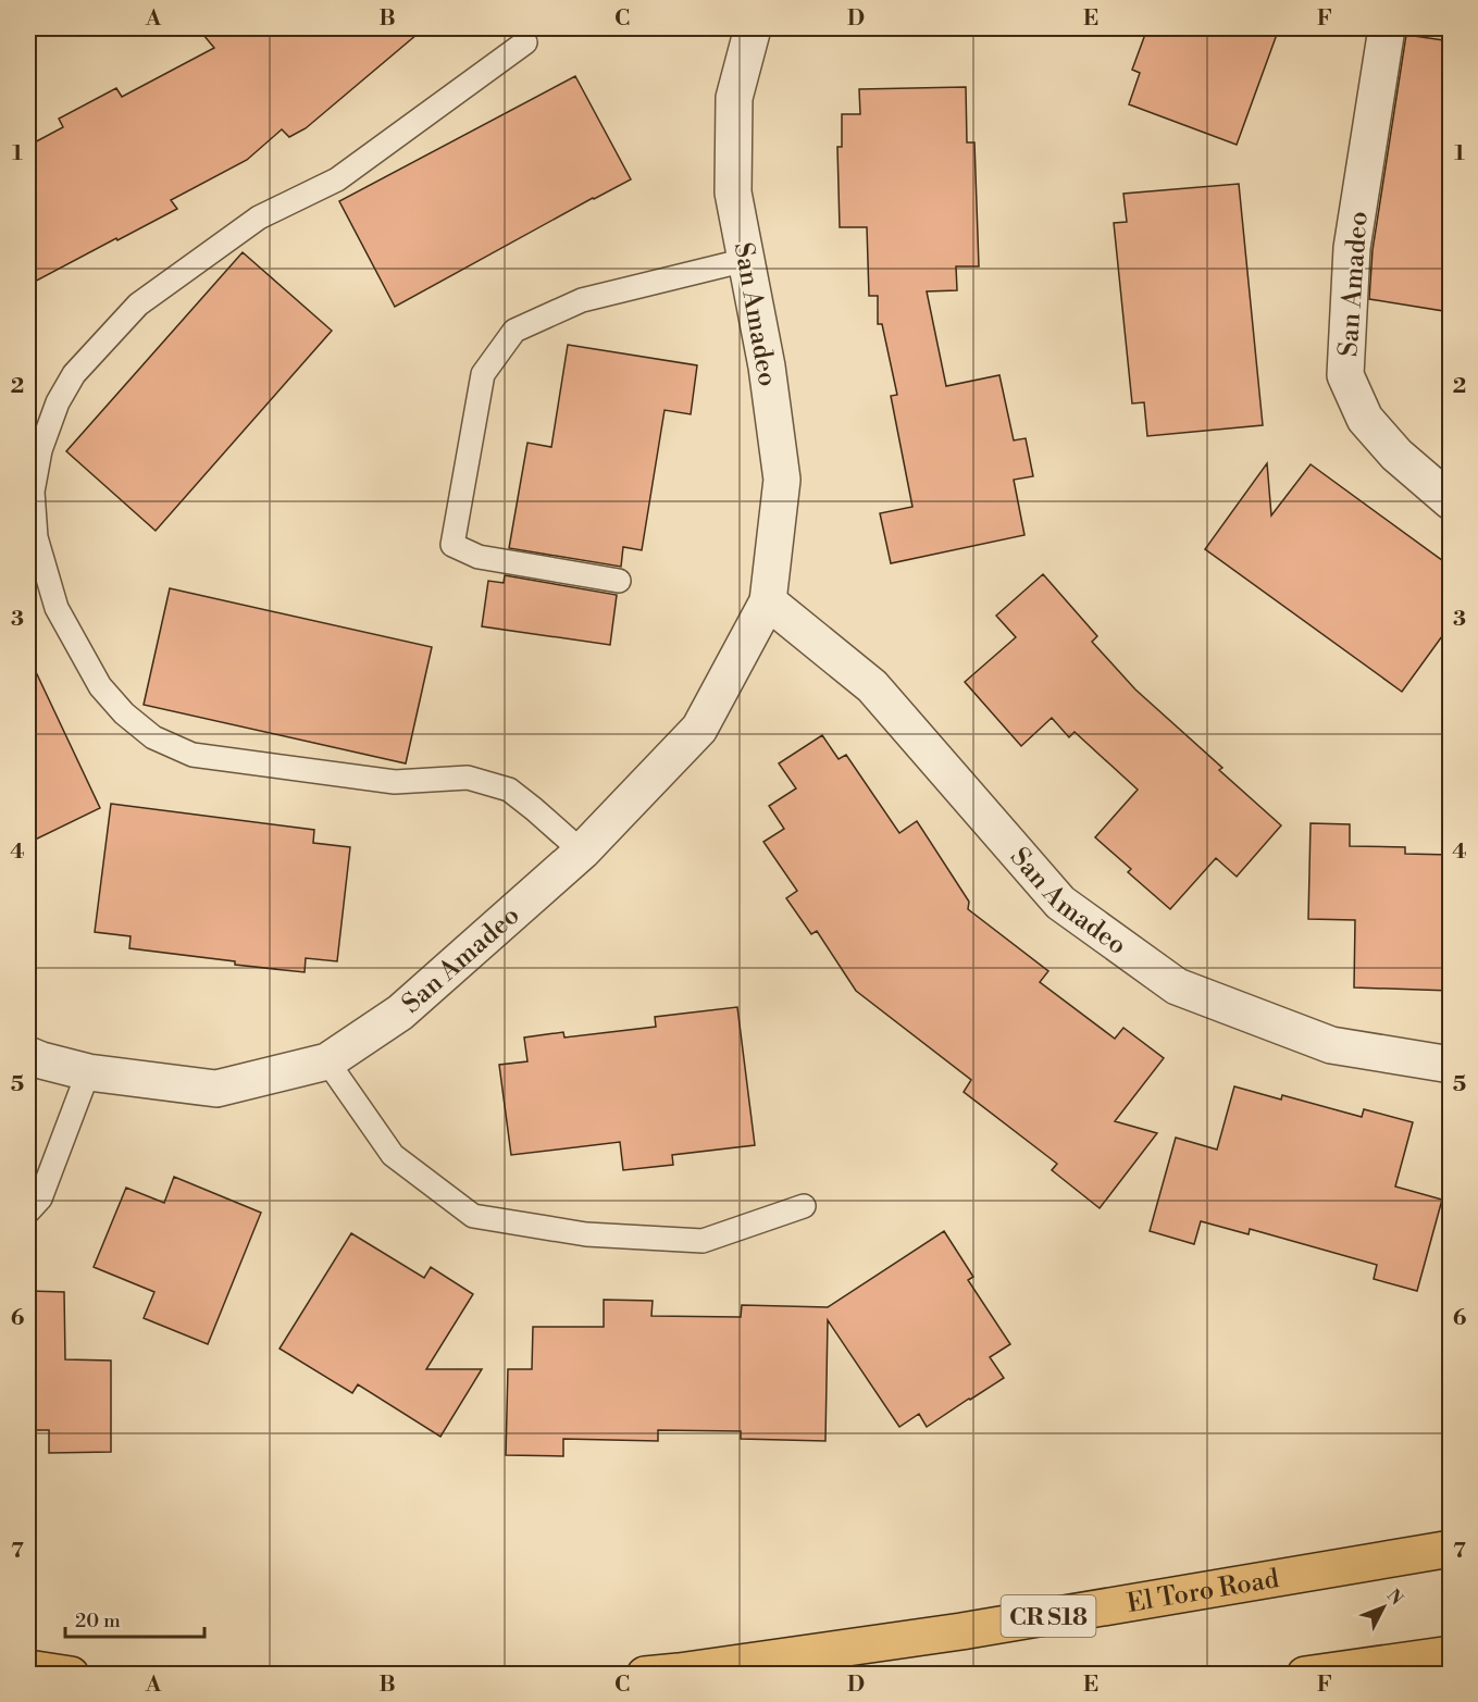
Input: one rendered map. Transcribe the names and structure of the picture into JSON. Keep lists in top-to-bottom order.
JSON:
{
  "streets": {
    "main road": ["El Toro Road", "CR S18"],
    "street": ["San Amadeo"]
  },
  "scale_bar": "20 m",
  "north": "top right",
  "grid": {
    "columns": [
      "A",
      "B",
      "C",
      "D",
      "E",
      "F"
    ],
    "rows": [
      "1",
      "2",
      "3",
      "4",
      "5",
      "6",
      "7"
    ]
  }
}
